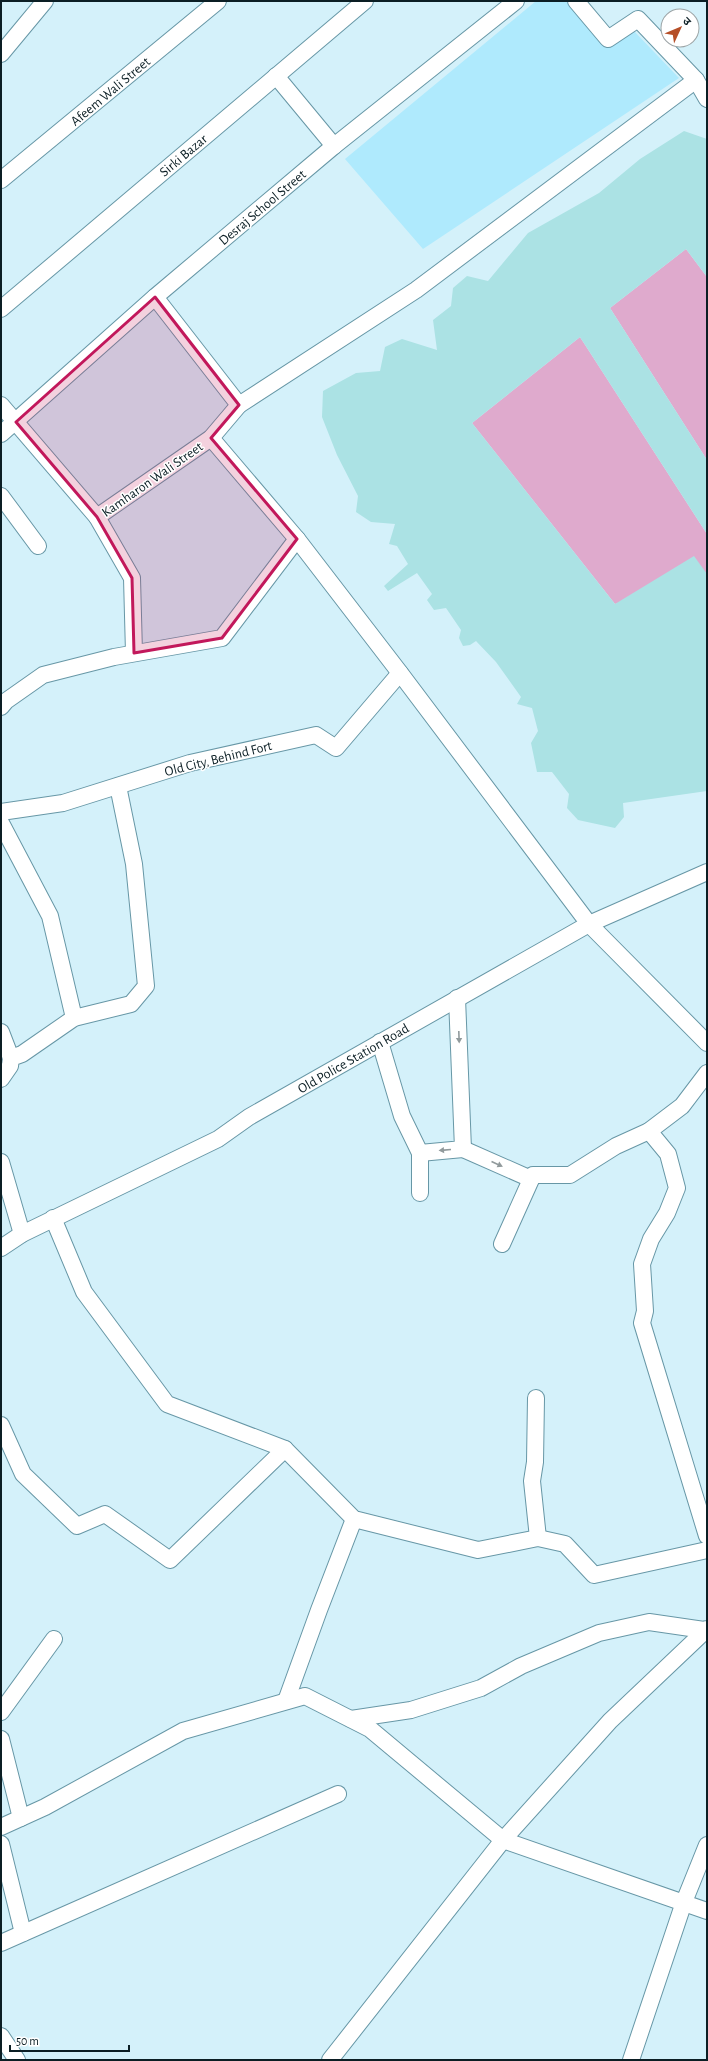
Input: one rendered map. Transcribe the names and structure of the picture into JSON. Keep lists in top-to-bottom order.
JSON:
{
  "streets": {
    "street": [
      "Afeem Wali Street",
      "Sirki Bazar",
      "Desraj School Street",
      "Kamharon Wali Street",
      "Old City, Behind Fort",
      "Old Police Station Road"
    ]
  },
  "crossings": [
    ["Desraj School Street", "Kamharon Wali Street"]
  ],
  "scale_bar": "50 m",
  "north": "top right"
}
